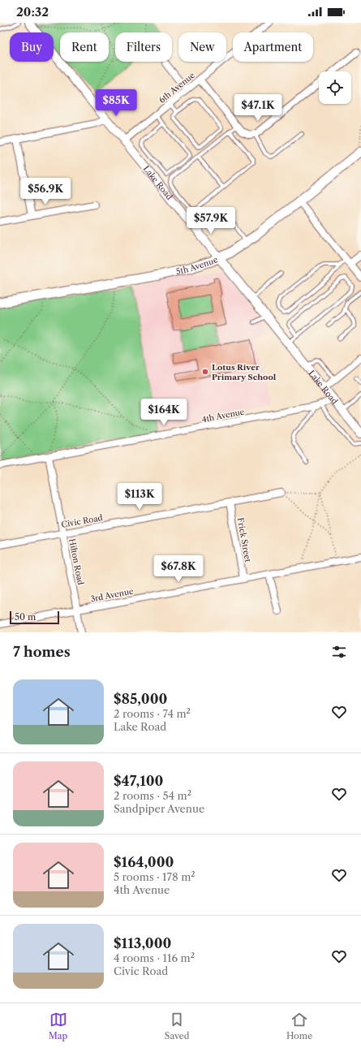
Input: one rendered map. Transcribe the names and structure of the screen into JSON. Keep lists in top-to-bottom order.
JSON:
{
  "streets": {
    "main road": ["5th Avenue"],
    "street": [
      "6th Avenue",
      "Lake Road",
      "4th Avenue",
      "Civic Road",
      "Frick Street",
      "Hilton Road",
      "3rd Avenue"
    ]
  },
  "crossings": [
    ["6th Avenue", "Lake Road"],
    ["Lake Road", "5th Avenue"],
    ["Lake Road", "4th Avenue"],
    ["4th Avenue", "Hilton Road"],
    ["Civic Road", "Frick Street"],
    ["Civic Road", "Hilton Road"],
    ["Frick Street", "3rd Avenue"],
    ["Hilton Road", "3rd Avenue"]
  ],
  "places": ["Lotus River Primary School"],
  "scale_bar": "50 m",
  "page": {
    "status": "20:32",
    "chip": [
      "Buy",
      "Rent",
      "Filters",
      "New",
      "Apartment"
    ],
    "price": [
      "$85K",
      "$47.1K",
      "$56.9K",
      "$57.9K",
      "$164K",
      "$113K",
      "$67.8K"
    ],
    "scale": "50 m",
    "heading": "7 homes",
    "list": [
      {
        "name": "$85,000",
        "note": "2 rooms · 74 m² · Lake Road"
      },
      {
        "name": "$47,100",
        "note": "2 rooms · 54 m² · Sandpiper Avenue"
      },
      {
        "name": "$164,000",
        "note": "5 rooms · 178 m² · 4th Avenue"
      },
      {
        "name": "$113,000",
        "note": "4 rooms · 116 m² · Civic Road"
      }
    ],
    "tabs": ["Map", "Saved", "Home"]
  }
}
